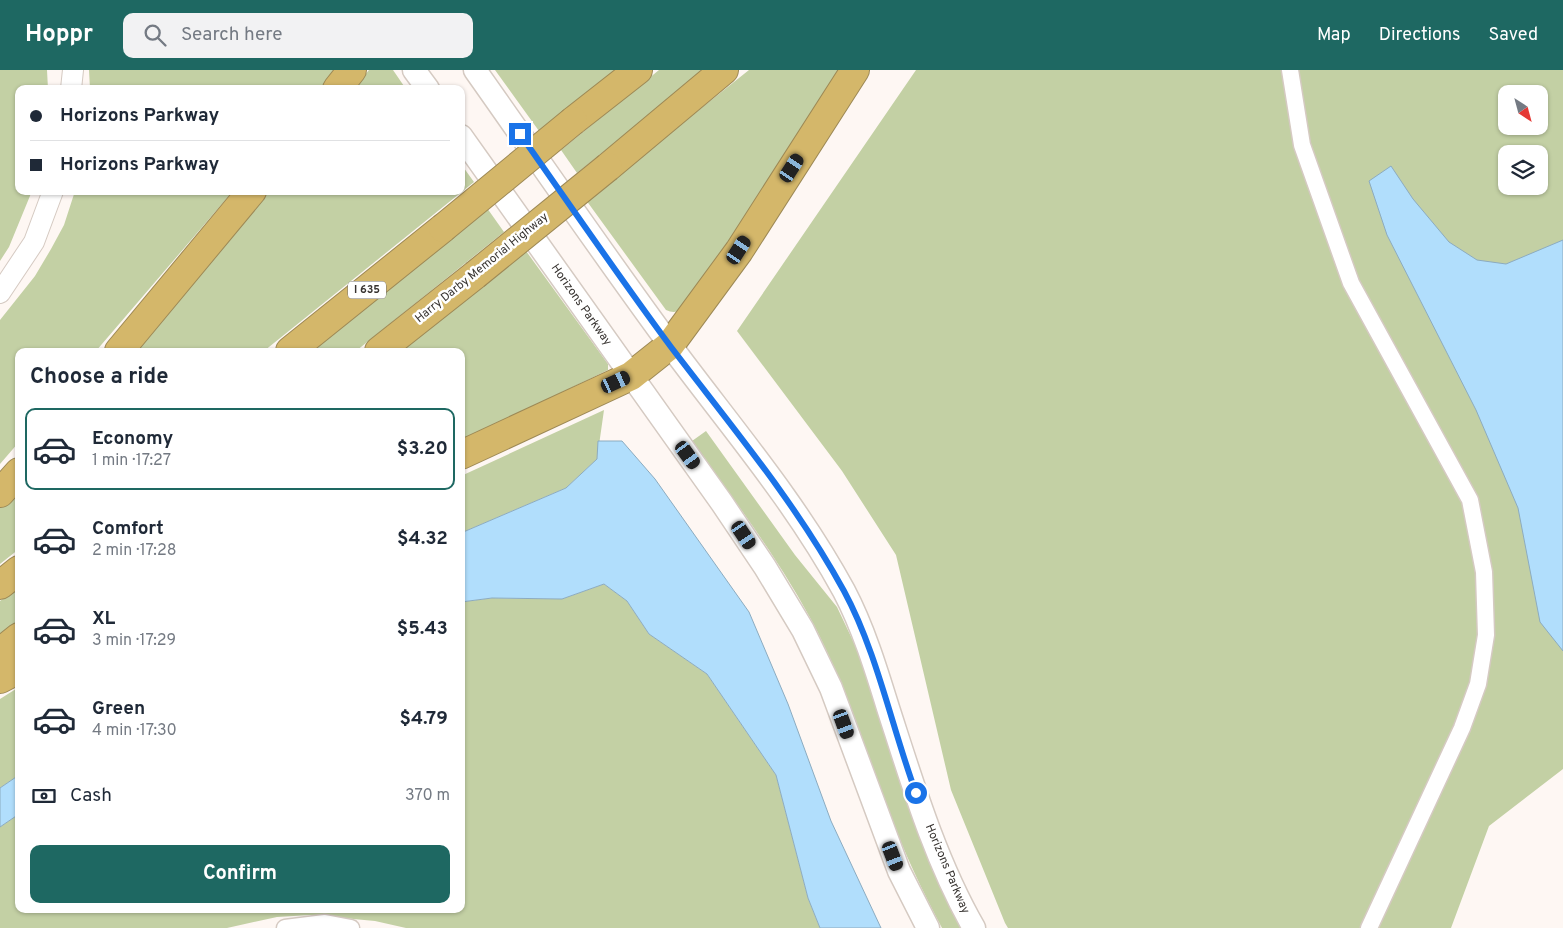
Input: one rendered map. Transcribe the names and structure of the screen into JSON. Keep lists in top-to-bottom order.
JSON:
{
  "streets": {
    "highway": ["Harry Darby Memorial Highway", "I 635"],
    "main road": ["Horizons Parkway"]
  },
  "north": "bottom right",
  "page": {
    "header": "Hoppr",
    "search": "Search here",
    "nav": ["Map", "Directions", "Saved"],
    "banner": ["Horizons Parkway", "Horizons Parkway"],
    "heading": "Choose a ride",
    "list": [
      {
        "name": "Economy",
        "note": "1 min · 17:27",
        "value": "$3.20"
      },
      {
        "name": "Comfort",
        "note": "2 min · 17:28",
        "value": "$4.32"
      },
      {
        "name": "XL",
        "note": "3 min · 17:29",
        "value": "$5.43"
      },
      {
        "name": "Green",
        "note": "4 min · 17:30",
        "value": "$4.79"
      }
    ],
    "pay": ["Cash", "370 m"],
    "buttons": "Confirm"
  }
}
